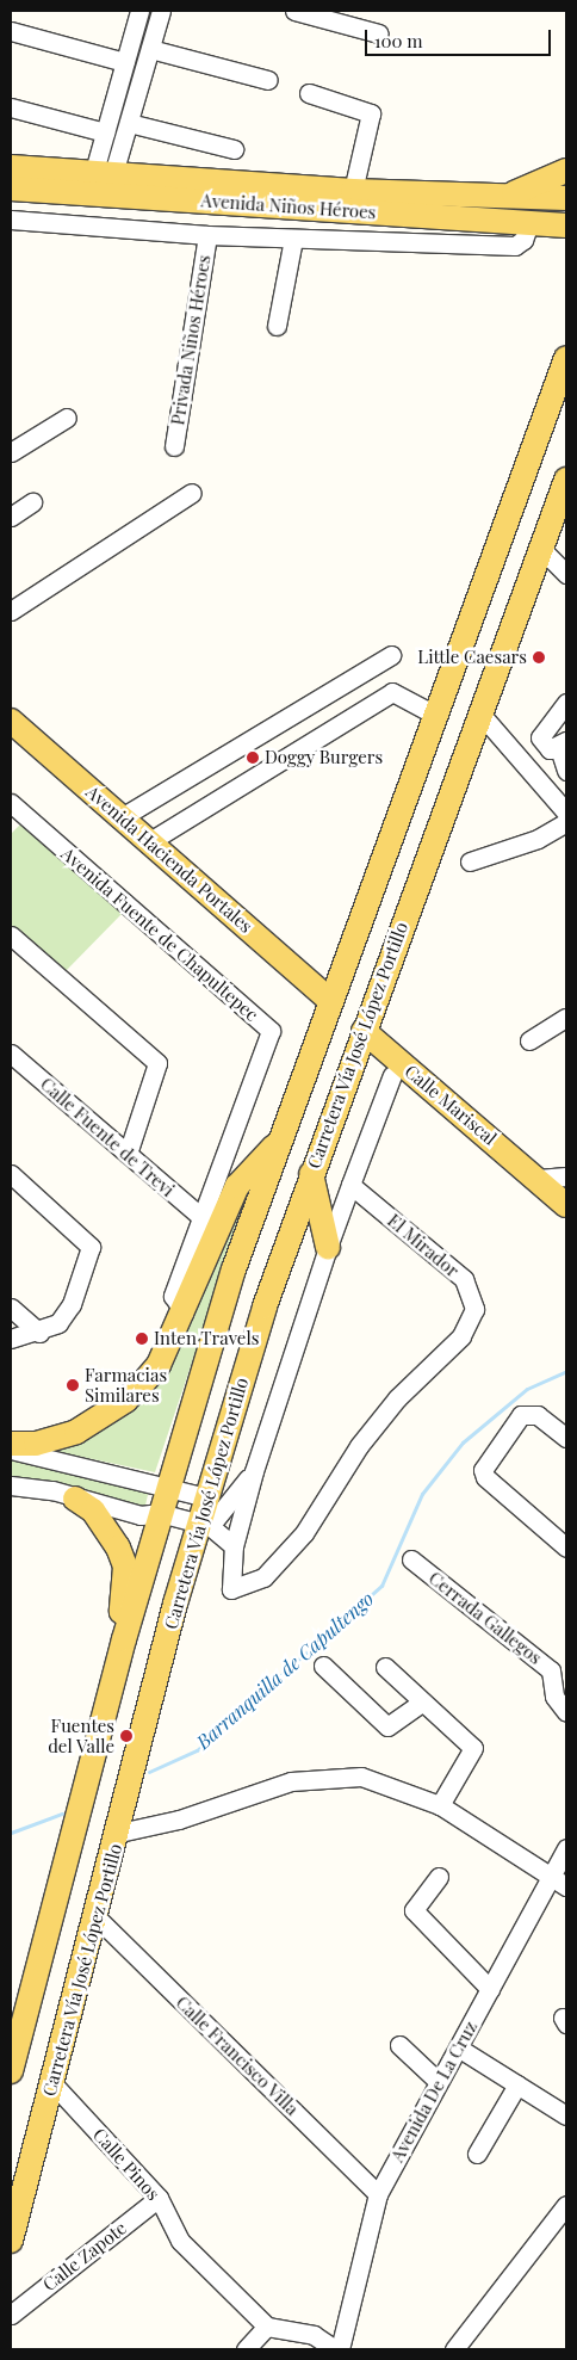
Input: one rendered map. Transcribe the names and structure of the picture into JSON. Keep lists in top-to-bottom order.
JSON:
{
  "streets": {
    "main road": [
      "Avenida Niños Héroes",
      "Avenida Hacienda Portales",
      "Carretera Vía José López Portillo",
      "Calle Mariscal"
    ],
    "street": [
      "Privada Niños Héroes",
      "Avenida Fuente de Chapultepec",
      "Calle Fuente de Trevi",
      "El Mirador",
      "Cerrada Gallegos",
      "Calle Francisco Villa",
      "Avenida De La Cruz",
      "Calle Pinos",
      "Calle Zapote"
    ]
  },
  "crossings": [
    ["Avenida Fuente de Chapultepec", "Calle Fuente de Trevi"],
    ["Carretera Vía José López Portillo", "Calle Mariscal"],
    ["Carretera Vía José López Portillo", "Calle Francisco Villa"],
    ["Carretera Vía José López Portillo", "Calle Pinos"],
    ["Calle Francisco Villa", "Avenida De La Cruz"],
    ["Calle Pinos", "Calle Zapote"]
  ],
  "water": ["Barranquilla de Capultengo"],
  "places": [
    "Little Caesars",
    "Doggy Burgers",
    "Inten Travels",
    "Farmacias Similares",
    "Fuentes del Valle"
  ],
  "scale_bar": "100 m"
}
